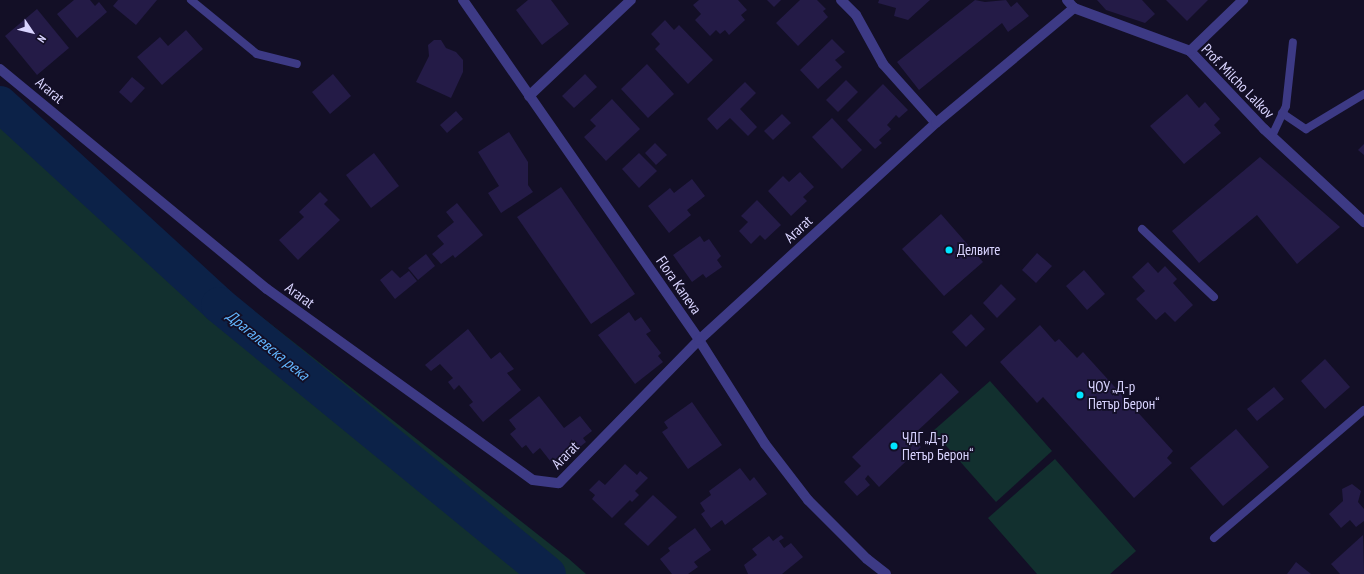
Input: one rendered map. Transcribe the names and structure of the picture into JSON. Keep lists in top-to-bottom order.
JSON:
{
  "streets": {
    "street": ["Prof. Milcho Lalkov", "Ararat", "Flora Kaneva"]
  },
  "crossings": [
    ["Prof. Milcho Lalkov", "Ararat"],
    ["Ararat", "Flora Kaneva"]
  ],
  "water": ["Драгалевска река"],
  "places": ["Делвите", "ЧОУ „Д-р Петър Берон“", "ЧДГ „Д-р Петър Берон“"],
  "north": "bottom right"
}
